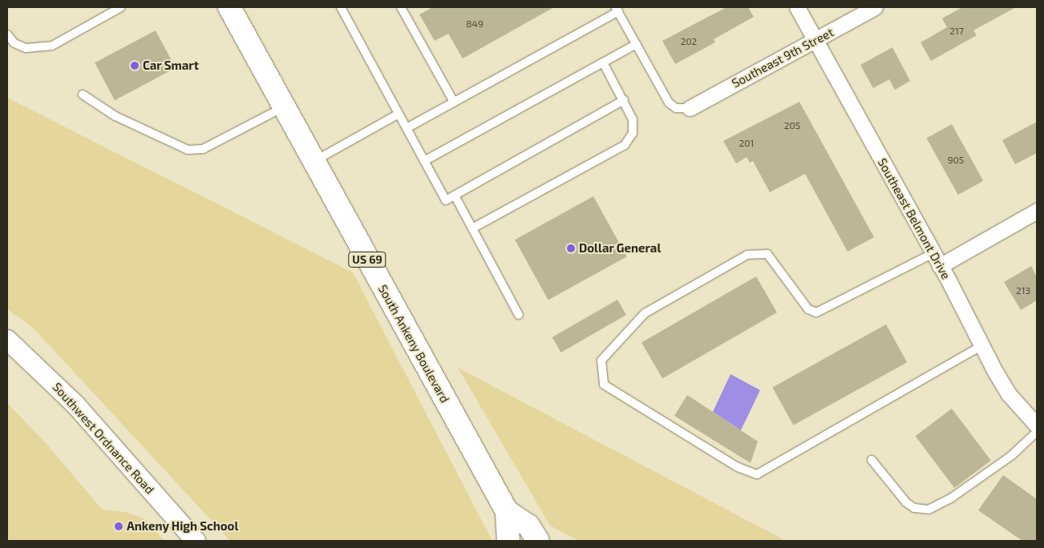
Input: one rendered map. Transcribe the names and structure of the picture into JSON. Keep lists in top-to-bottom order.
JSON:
{
  "streets": {
    "main road": ["US 69", "South Ankeny Boulevard"],
    "street": ["Southeast 9th Street", "Southeast Belmont Drive", "Southwest Ordnance Road"]
  },
  "crossings": [
    ["Southeast 9th Street", "Southeast Belmont Drive"]
  ],
  "places": ["Car Smart", "Dollar General", "Ankeny High School"],
  "house_numbers": [
    "849",
    "217",
    "202",
    "205",
    "201",
    "905",
    "213"
  ]
}
